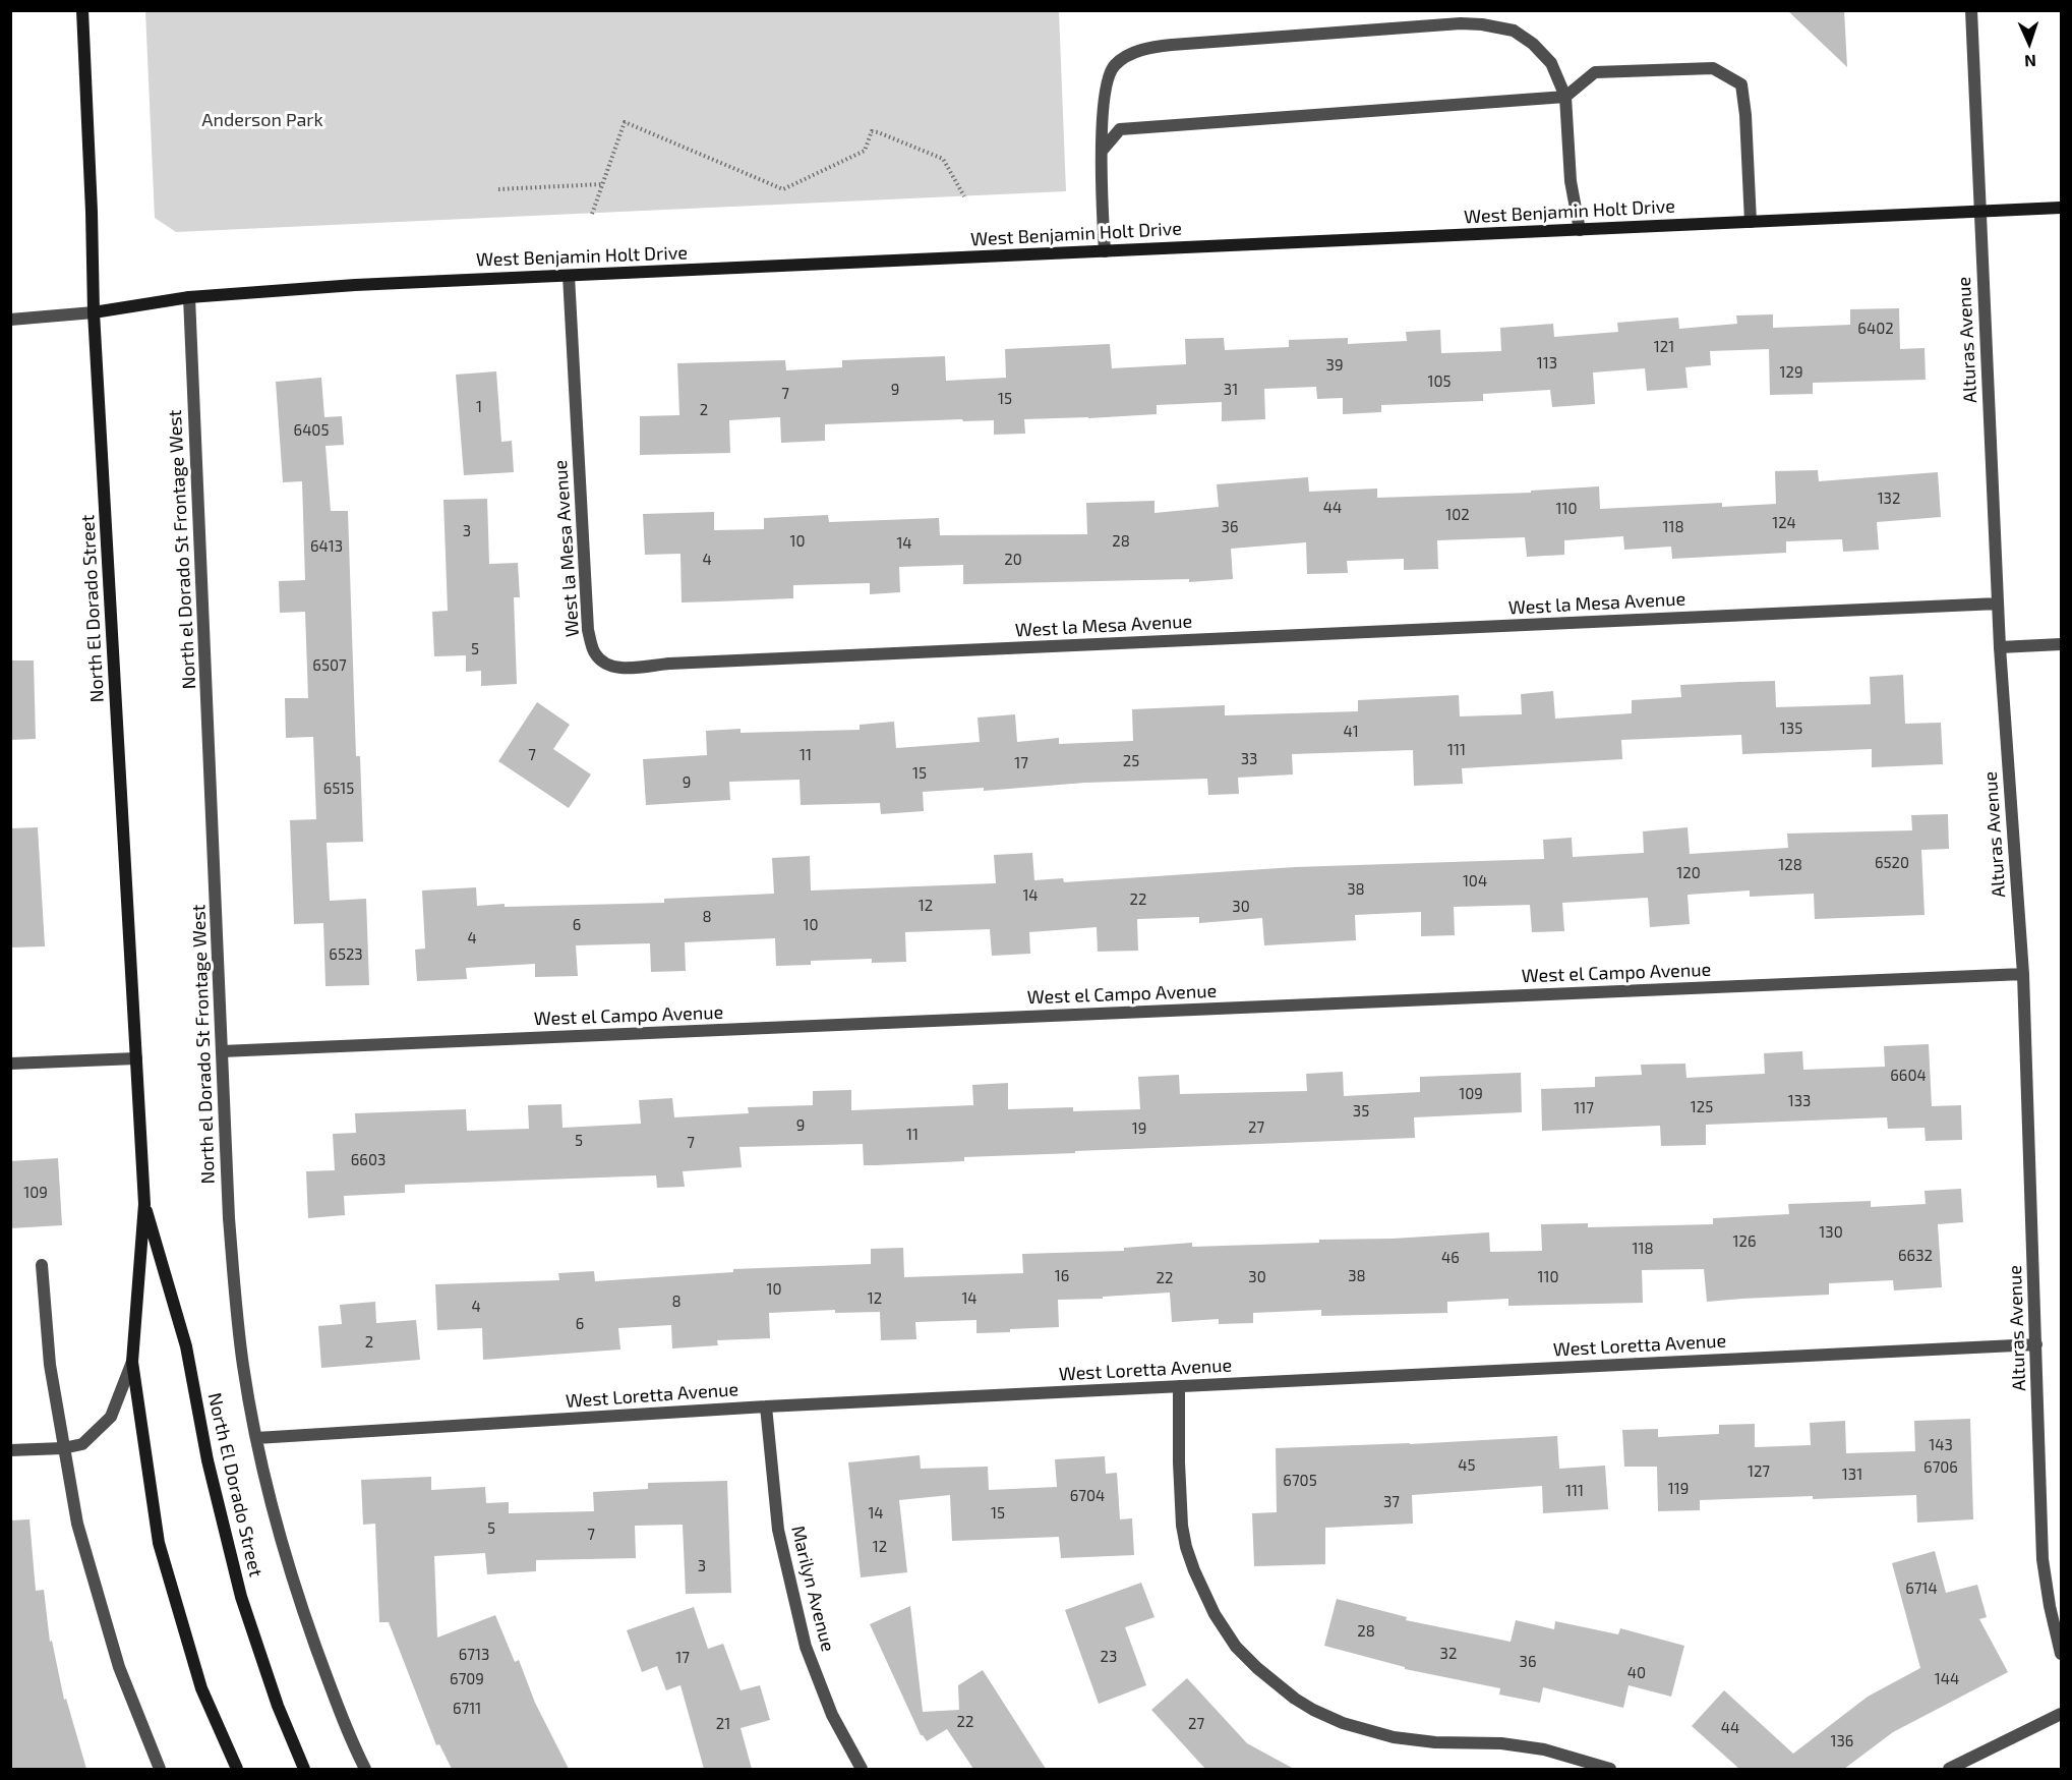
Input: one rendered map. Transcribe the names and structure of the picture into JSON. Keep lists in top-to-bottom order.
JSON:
{
  "streets": {
    "main road": ["West Benjamin Holt Drive", "North El Dorado Street"],
    "street": [
      "Alturas Avenue",
      "West la Mesa Avenue",
      "North el Dorado St Frontage West",
      "West el Campo Avenue",
      "West Loretta Avenue",
      "Marilyn Avenue"
    ]
  },
  "crossings": [
    ["West Benjamin Holt Drive", "Alturas Avenue"],
    ["West Benjamin Holt Drive", "West la Mesa Avenue"],
    ["West Benjamin Holt Drive", "North el Dorado St Frontage West"],
    ["West Benjamin Holt Drive", "North El Dorado Street"],
    ["Alturas Avenue", "West la Mesa Avenue"],
    ["Alturas Avenue", "West el Campo Avenue"],
    ["Alturas Avenue", "West Loretta Avenue"],
    ["North el Dorado St Frontage West", "West el Campo Avenue"],
    ["North el Dorado St Frontage West", "West Loretta Avenue"],
    ["West Loretta Avenue", "Marilyn Avenue"]
  ],
  "parks": ["Anderson Park"],
  "house_numbers": [
    "6402",
    "121",
    "113",
    "39",
    "129",
    "105",
    "9",
    "31",
    "7",
    "15",
    "1",
    "2",
    "6405",
    "132",
    "44",
    "110",
    "102",
    "124",
    "36",
    "118",
    "3",
    "10",
    "28",
    "14",
    "6413",
    "4",
    "20",
    "5",
    "6507",
    "135",
    "41",
    "111",
    "7",
    "11",
    "33",
    "25",
    "17",
    "15",
    "9",
    "6515",
    "6520",
    "128",
    "120",
    "104",
    "38",
    "14",
    "22",
    "12",
    "30",
    "8",
    "6",
    "10",
    "4",
    "6523",
    "6604",
    "109",
    "133",
    "125",
    "117",
    "35",
    "9",
    "27",
    "19",
    "11",
    "5",
    "7",
    "6603",
    "109",
    "130",
    "126",
    "118",
    "6632",
    "46",
    "16",
    "38",
    "30",
    "110",
    "22",
    "10",
    "12",
    "14",
    "8",
    "4",
    "6",
    "2",
    "143",
    "45",
    "6706",
    "127",
    "131",
    "6705",
    "119",
    "111",
    "6704",
    "37",
    "14",
    "15",
    "5",
    "7",
    "12",
    "3",
    "6714",
    "28",
    "32",
    "6713",
    "23",
    "17",
    "36",
    "40",
    "6709",
    "144",
    "6711",
    "22",
    "21",
    "27",
    "44",
    "136"
  ],
  "north": "bottom"
}
